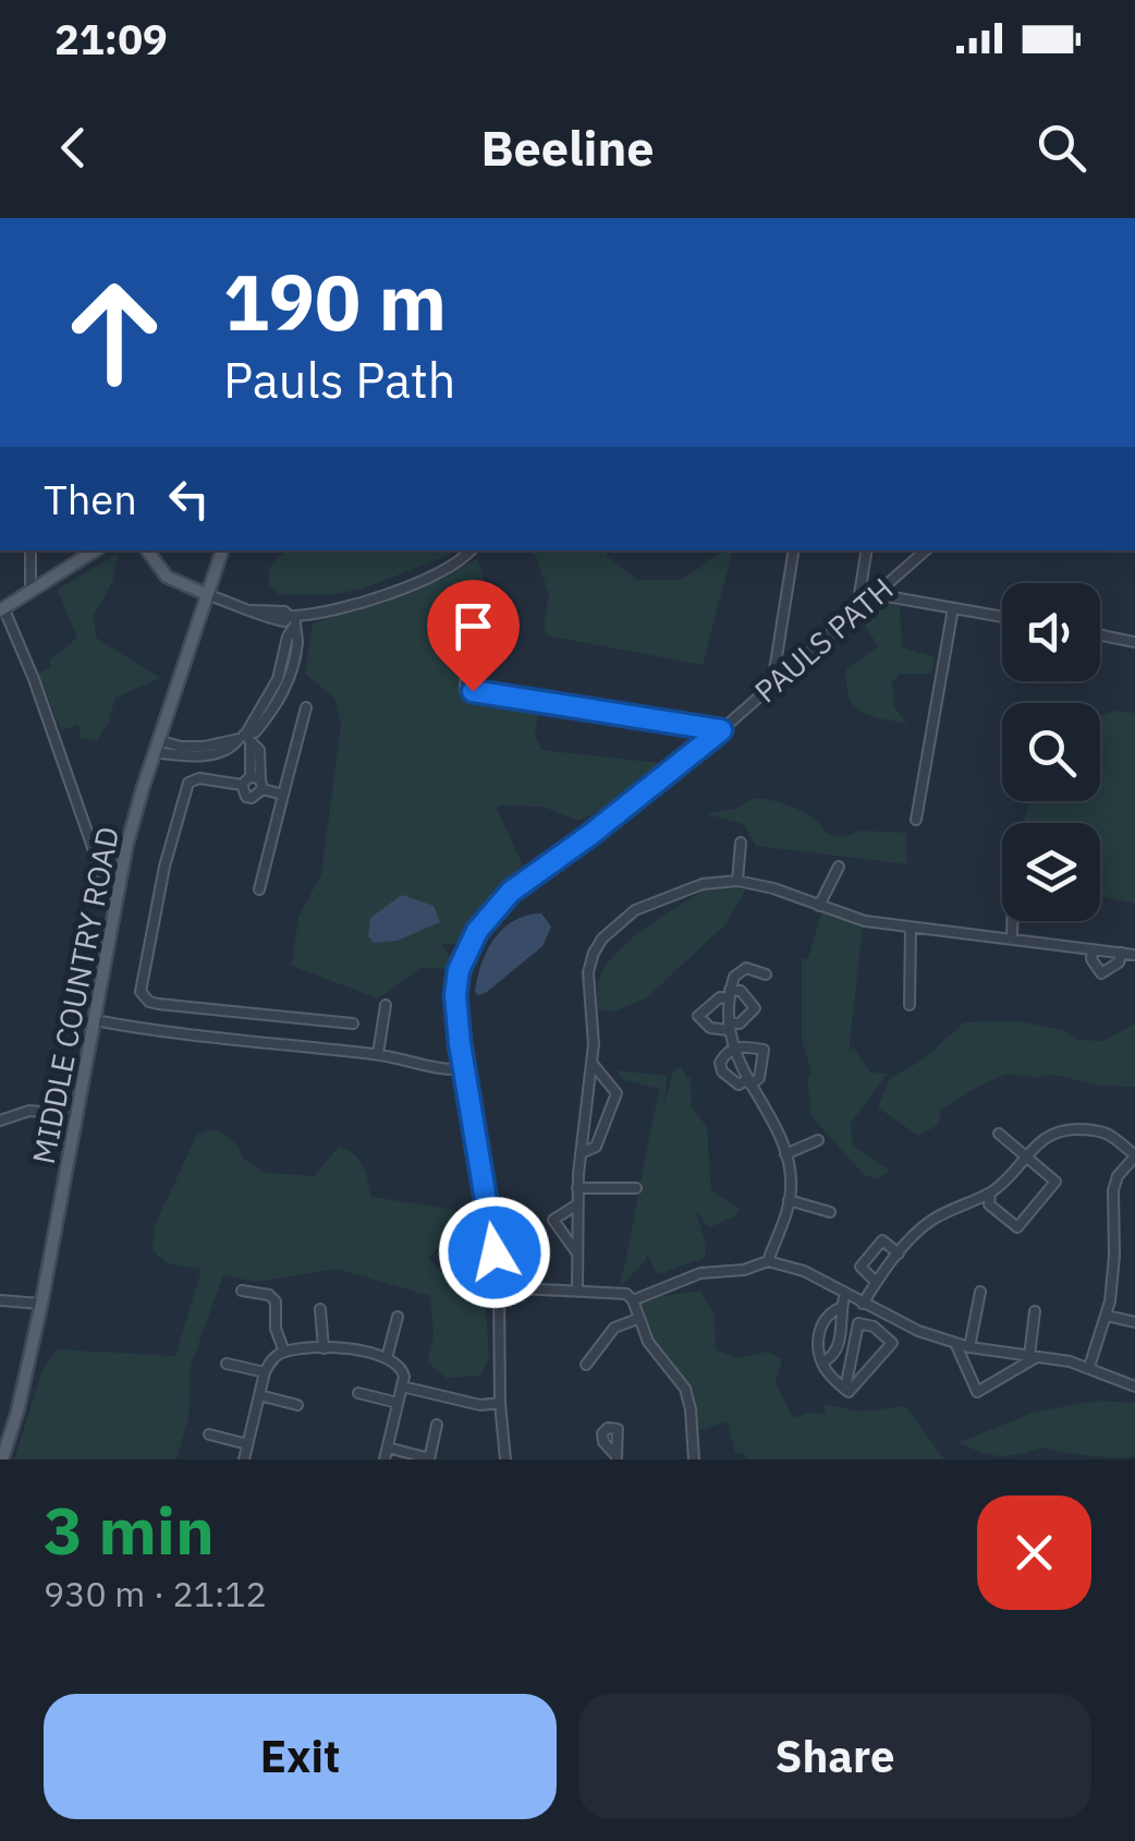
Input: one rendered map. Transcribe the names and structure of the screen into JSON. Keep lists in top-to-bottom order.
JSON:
{
  "streets": {
    "main road": ["MIDDLE COUNTRY ROAD"],
    "street": ["PAULS PATH"]
  },
  "page": {
    "status": "21:09",
    "header": "Beeline",
    "turn": ["190 m", "Pauls Path"],
    "then": "Then",
    "heading": ["3 min", "930 m · 21:12"],
    "buttons": ["Exit", "Share"]
  }
}
